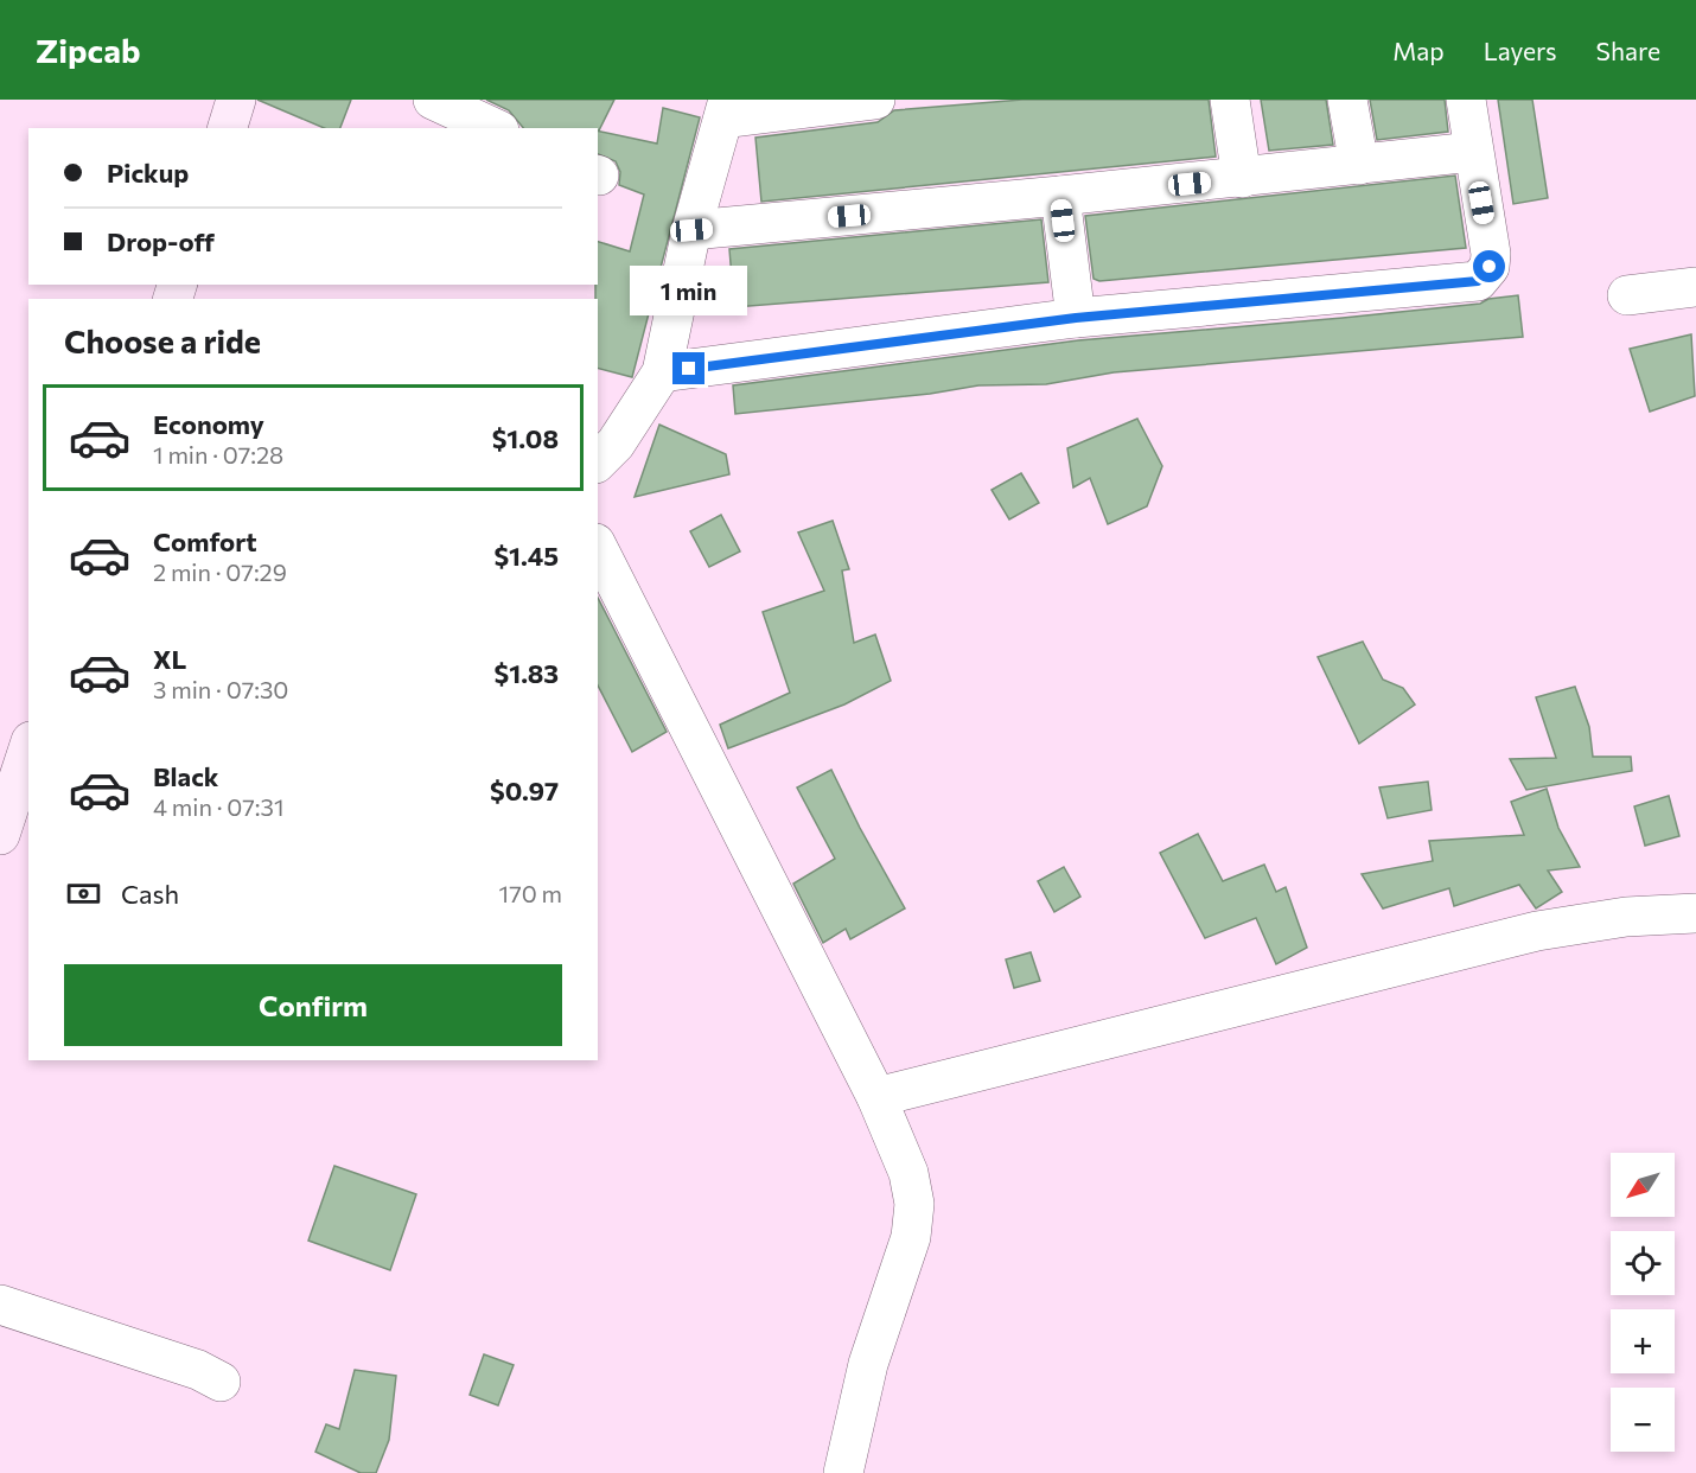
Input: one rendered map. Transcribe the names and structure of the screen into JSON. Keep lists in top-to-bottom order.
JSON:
{
  "north": "bottom left",
  "page": {
    "header": "Zipcab",
    "nav": ["Map", "Layers", "Share"],
    "banner": ["Pickup", "Drop-off"],
    "bubble": "1 min",
    "heading": "Choose a ride",
    "list": [
      {
        "name": "Economy",
        "note": "1 min · 07:28",
        "value": "$1.08"
      },
      {
        "name": "Comfort",
        "note": "2 min · 07:29",
        "value": "$1.45"
      },
      {
        "name": "XL",
        "note": "3 min · 07:30",
        "value": "$1.83"
      },
      {
        "name": "Black",
        "note": "4 min · 07:31",
        "value": "$0.97"
      }
    ],
    "pay": ["Cash", "170 m"],
    "buttons": "Confirm",
    "map_buttons": ["+", "−"]
  }
}
